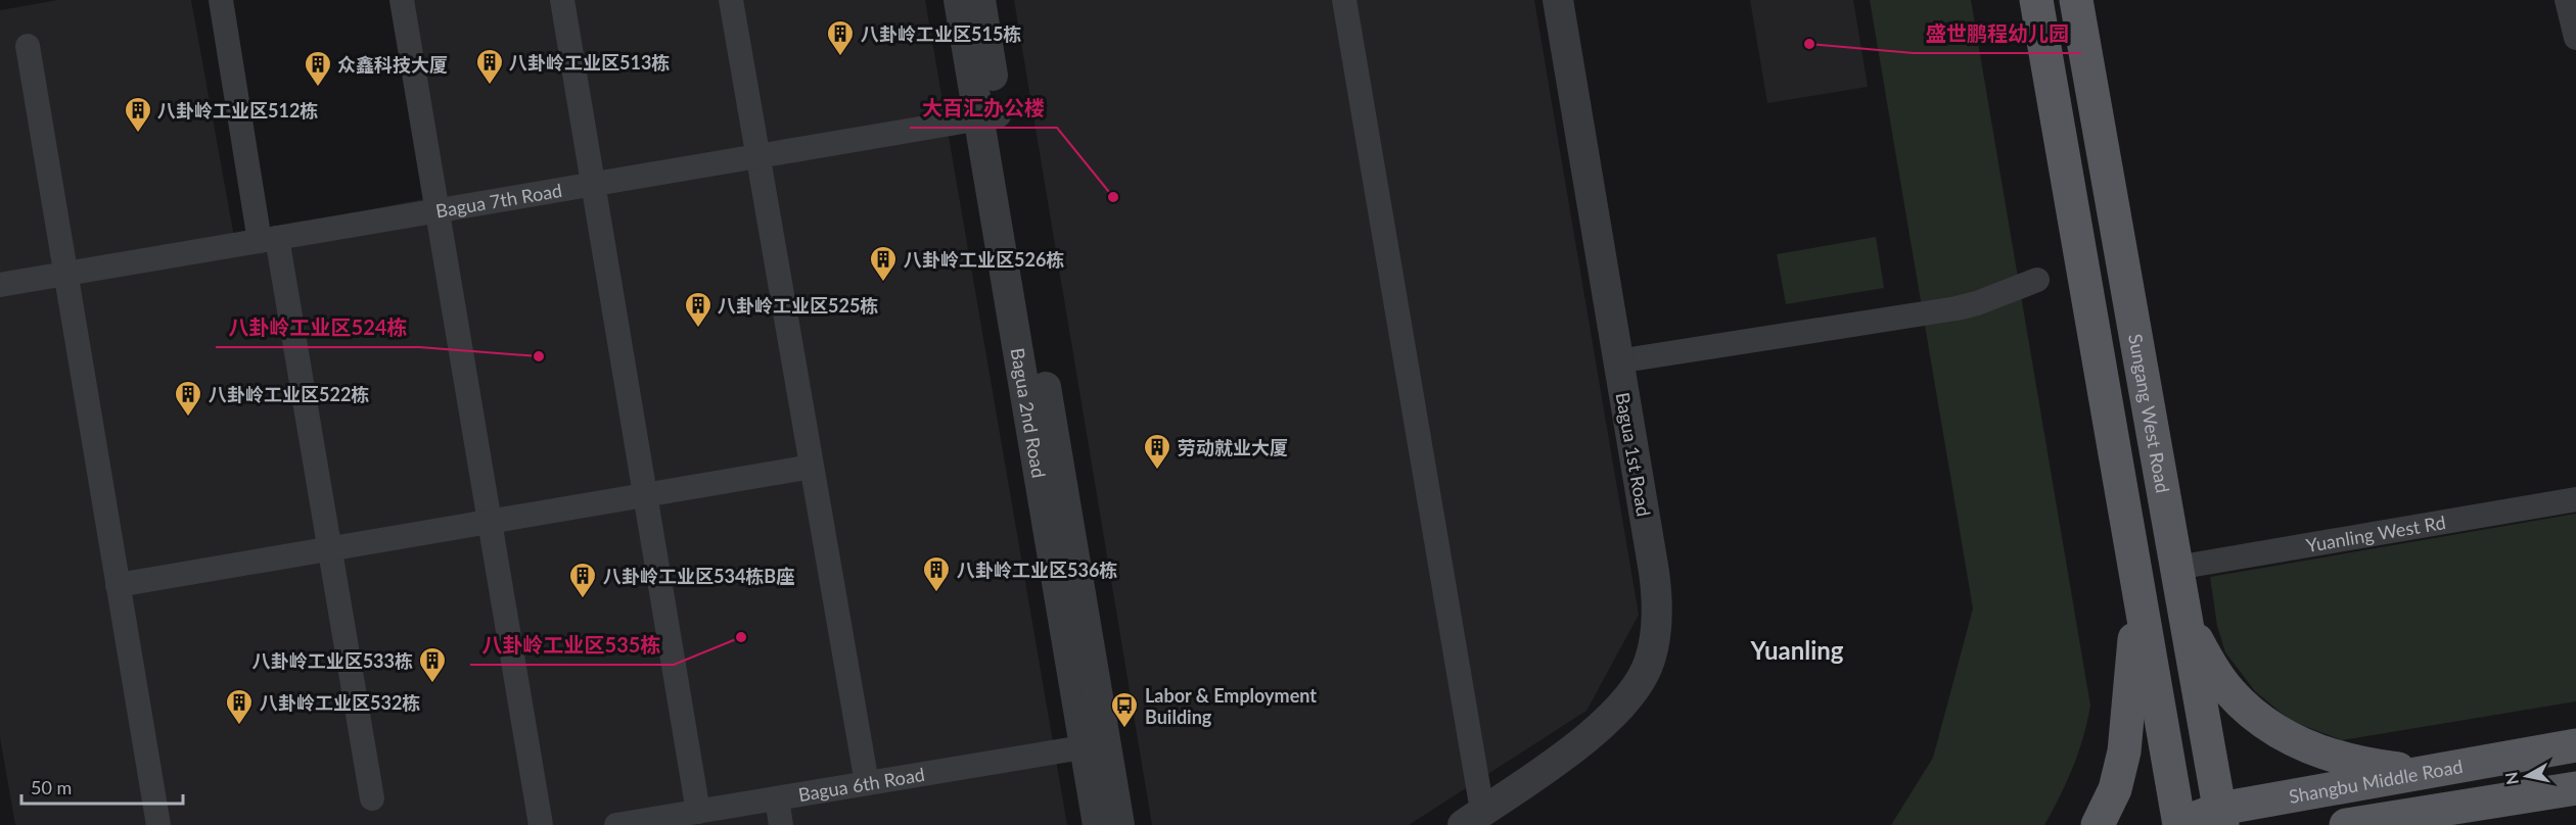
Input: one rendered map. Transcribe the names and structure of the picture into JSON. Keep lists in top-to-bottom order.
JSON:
{
  "streets": {
    "main road": ["Sungang West Road", "Shangbu Middle Road"],
    "street": [
      "Bagua 7th Road",
      "Bagua 2nd Road",
      "Bagua 1st Road",
      "Yuanling West Rd",
      "Bagua 6th Road"
    ]
  },
  "crossings": [
    ["Bagua 7th Road", "Bagua 2nd Road"],
    ["Bagua 2nd Road", "Bagua 6th Road"],
    ["Sungang West Road", "Yuanling West Rd"],
    ["Sungang West Road", "Shangbu Middle Road"]
  ],
  "districts": ["Yuanling"],
  "places": {
    "other": [
      "盛世鹏程幼儿园",
      "大百汇办公楼",
      "八卦岭工业区524栋",
      "八卦岭工业区535栋"
    ],
    "building": [
      "八卦岭工业区515栋",
      "八卦岭工业区513栋",
      "众鑫科技大厦",
      "八卦岭工业区512栋",
      "八卦岭工业区526栋",
      "八卦岭工业区525栋",
      "八卦岭工业区522栋",
      "劳动就业大厦",
      "八卦岭工业区536栋",
      "八卦岭工业区534栋B座",
      "八卦岭工业区533栋",
      "八卦岭工业区532栋"
    ],
    "bus stop": ["Labor & Employment Building"]
  },
  "scale_bar": "50 m",
  "north": "left"
}
